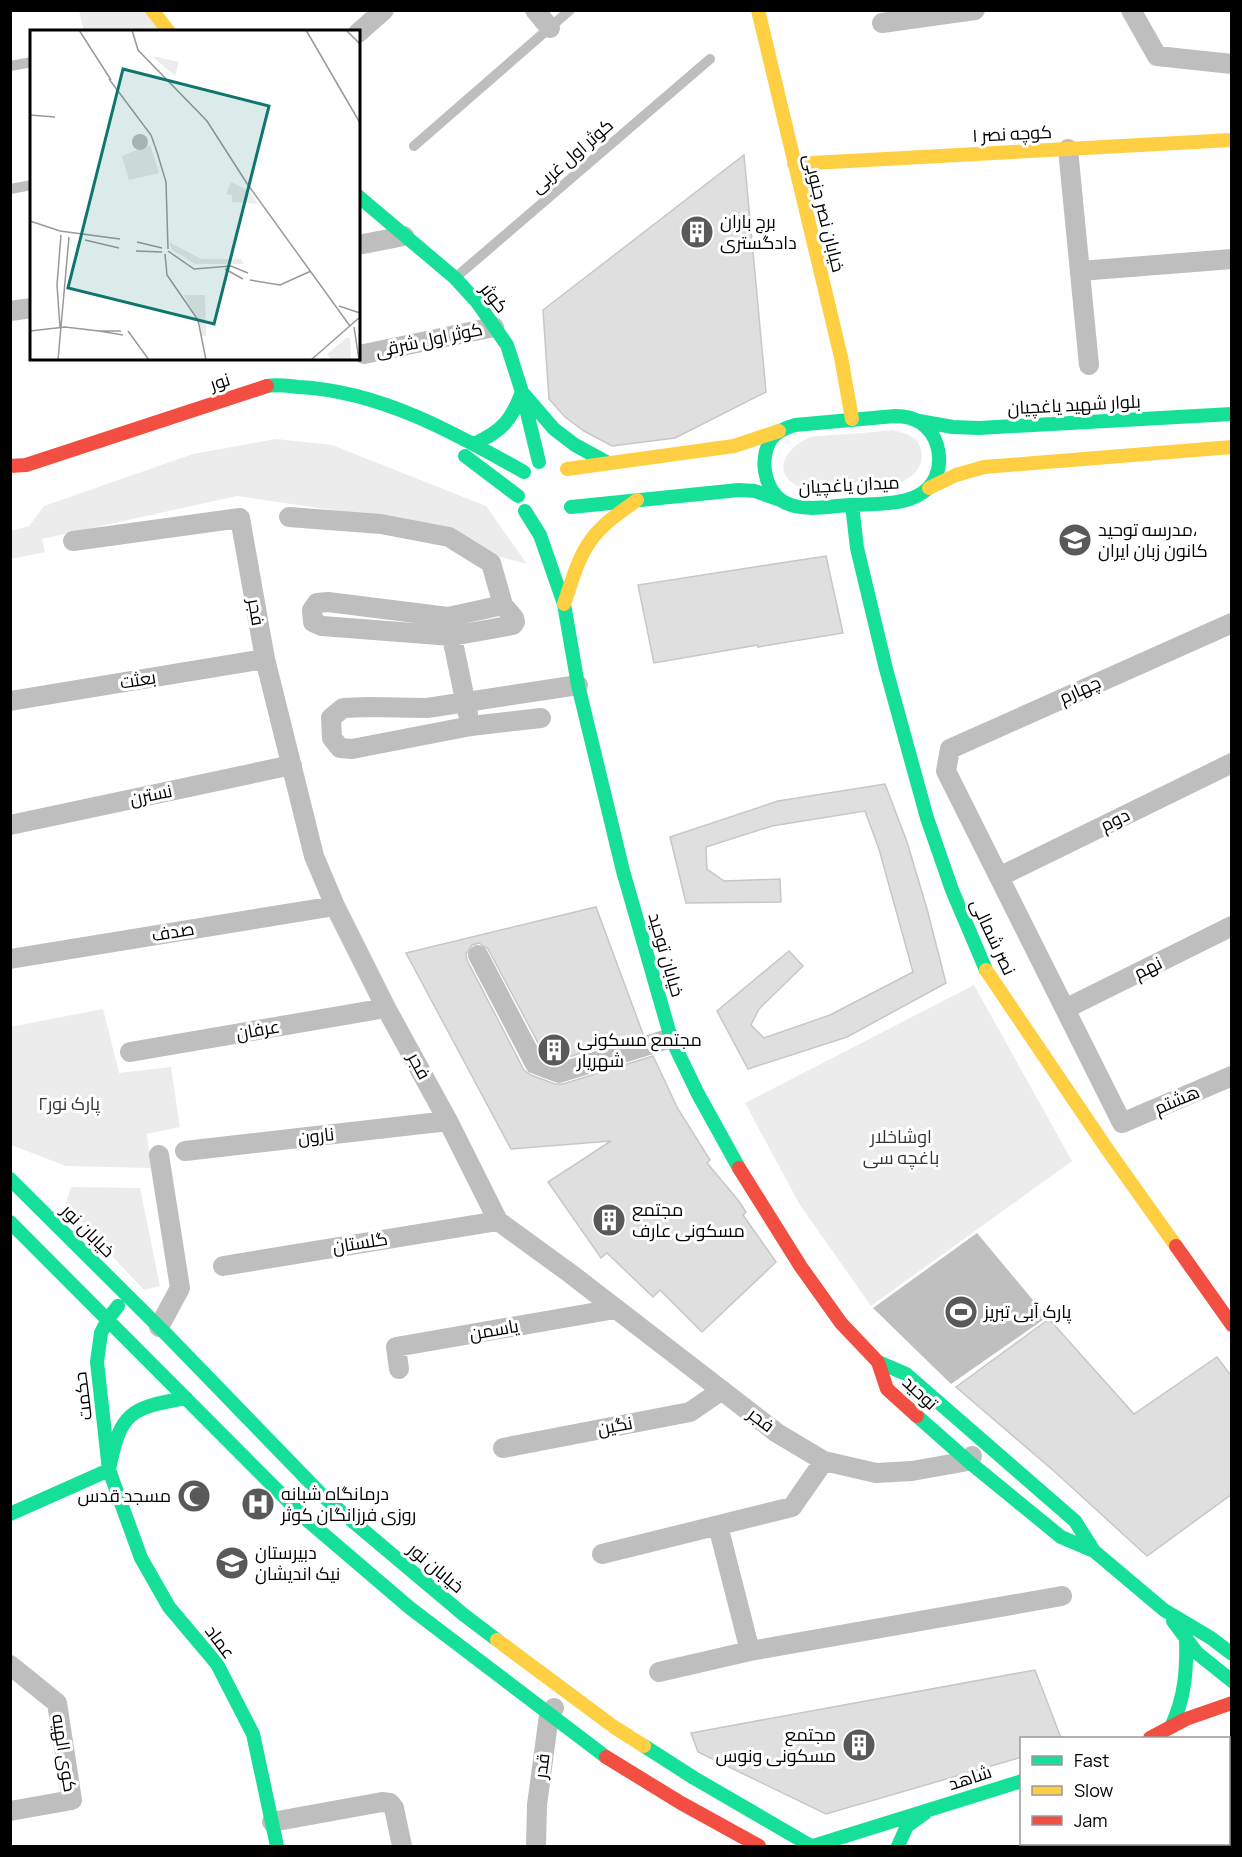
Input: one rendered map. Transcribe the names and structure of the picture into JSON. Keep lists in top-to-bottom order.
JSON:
{
  "streets": {
    "main road": [
      "کوچه نصر ۱",
      "خیابان نصر جنوبی",
      "کوثر",
      "نور",
      "بلوار شهید یاغچیان",
      "میدان یاغچیان",
      "نصر شمالی",
      "خیابان توحید",
      "خیابان نور",
      "توحید",
      "حکمت",
      "عماد",
      "شاهد"
    ],
    "street": [
      "کوثر اول شرقی",
      "فجر",
      "بعثت",
      "چهارم",
      "نسترن",
      "دوم",
      "صدف",
      "نهم",
      "عرفان",
      "هشتم",
      "نارون",
      "گلستان",
      "یاسمن",
      "نگین",
      "کوی الهیه",
      "قدر"
    ],
    "lane": ["کوثر اول غربی"]
  },
  "crossings": [
    ["کوچه نصر ۱", "خیابان نصر جنوبی"],
    ["کوثر اول غربی", "کوثر"],
    ["کوثر", "کوثر اول شرقی"],
    ["میدان یاغچیان", "نصر شمالی"],
    ["فجر", "بعثت"],
    ["فجر", "نسترن"],
    ["فجر", "صدف"],
    ["فجر", "عرفان"],
    ["فجر", "نارون"],
    ["فجر", "گلستان"],
    ["فجر", "یاسمن"],
    ["فجر", "توحید"],
    ["فجر", "نگین"],
    ["چهارم", "دوم"],
    ["خیابان توحید", "توحید"],
    ["نهم", "هشتم"],
    ["خیابان نور", "قدر"],
    ["خیابان نور", "شاهد"],
    ["حکمت", "عماد"]
  ],
  "parks": ["پارک نور۲", "اوشاخلار باغچه سی"],
  "places": {
    "building": [
      "برج باران دادگستری",
      "مجتمع مسکونی شهریار",
      "مجتمع مسکونی عارف",
      "مجتمع مسکونی ونوس"
    ],
    "school or university": ["مدرسه توحید، کانون زبان ایران", "دبیرستان نیک اندیشان"],
    "sports": ["پارک آبی تبریز"],
    "mosque": ["مسجد قدس"],
    "hospital": ["درمانگاه شبانه روزی فرزانگان کوثر"]
  },
  "legend": ["Fast", "Slow", "Jam"]
}
